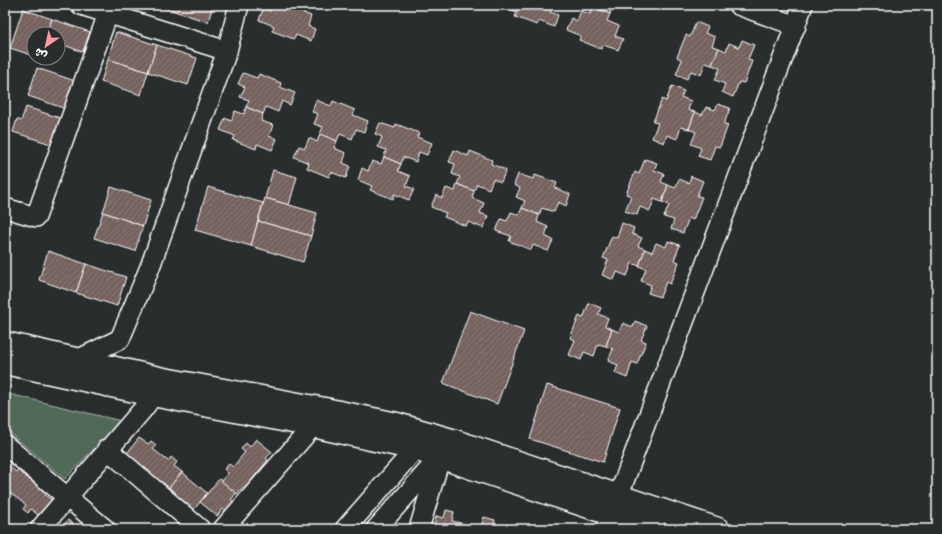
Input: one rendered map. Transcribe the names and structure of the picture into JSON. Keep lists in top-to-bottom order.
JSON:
{
  "north": "bottom left"
}
